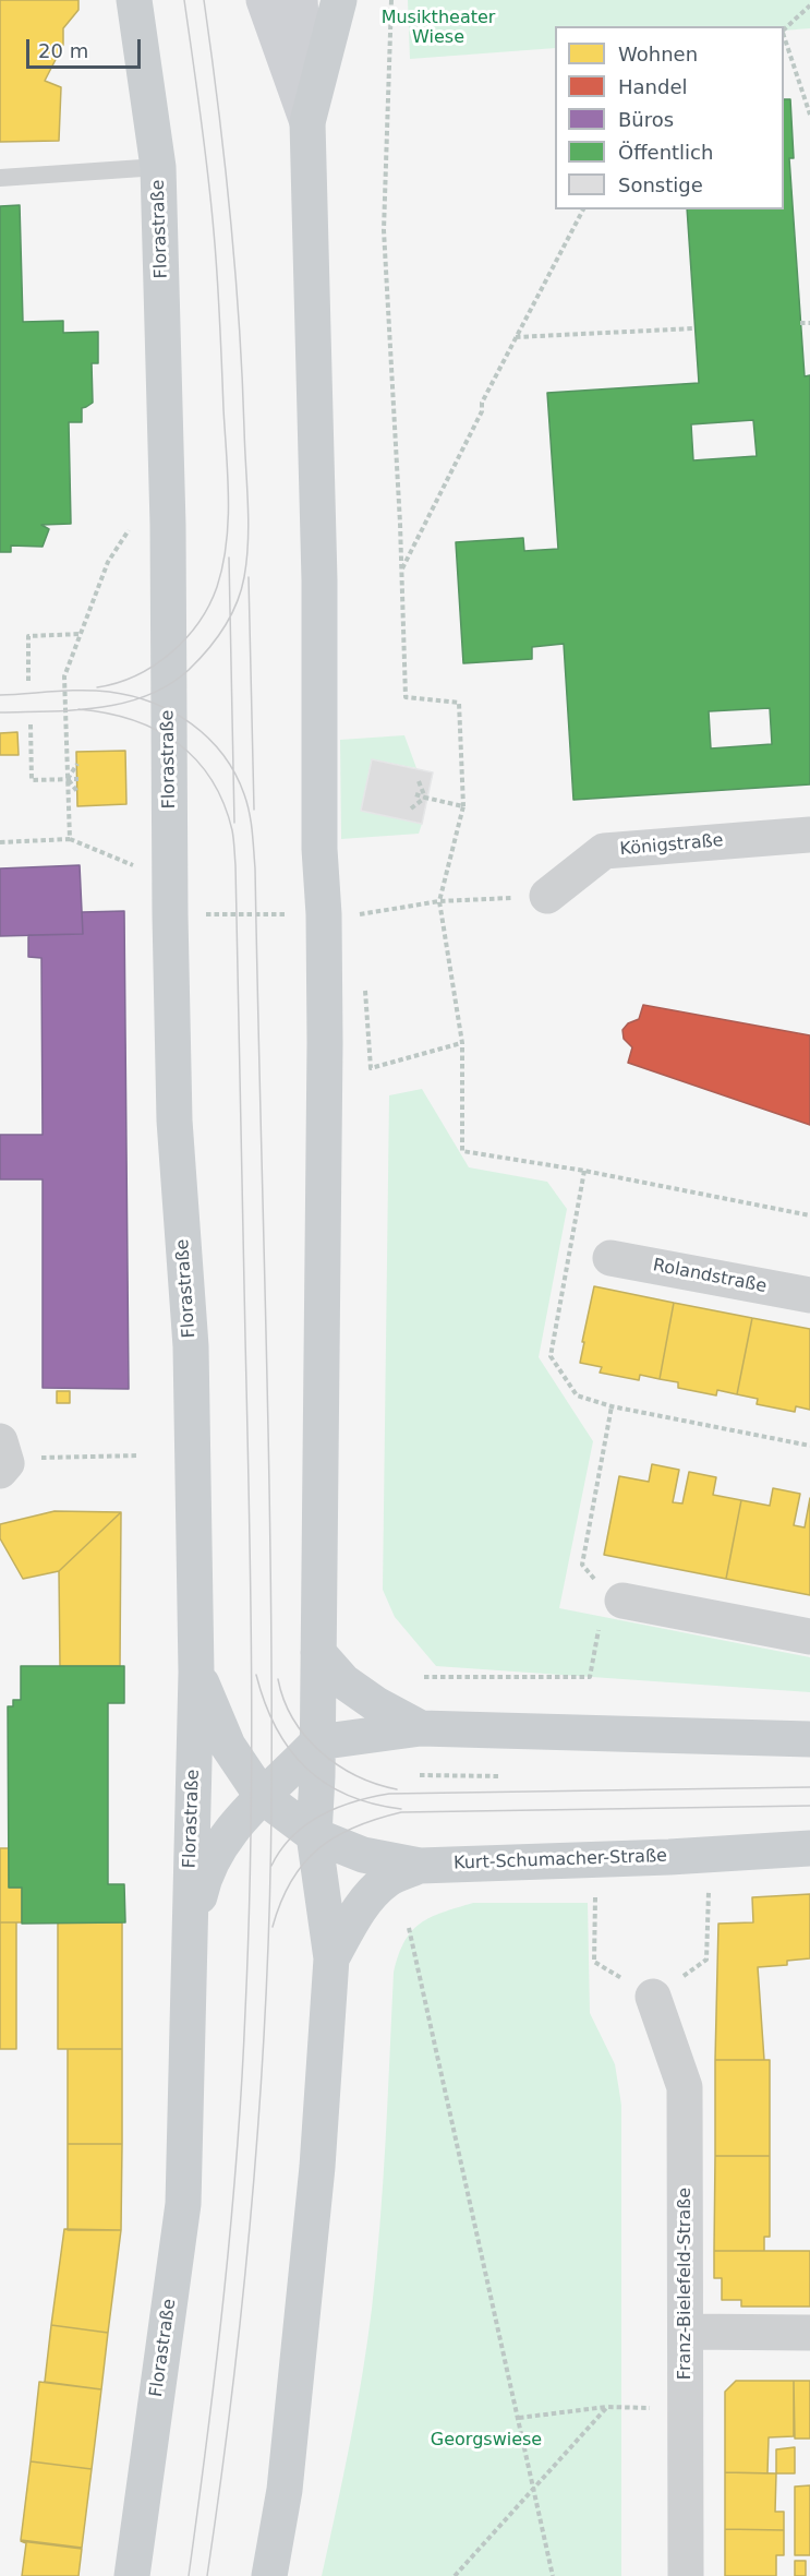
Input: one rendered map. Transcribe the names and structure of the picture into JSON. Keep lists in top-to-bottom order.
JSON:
{
  "streets": {
    "main road": ["Florastraße", "Kurt-Schumacher-Straße"],
    "street": ["Königstraße", "Rolandstraße", "Franz-Bielefeld-Straße"]
  },
  "crossings": [
    ["Florastraße", "Kurt-Schumacher-Straße"]
  ],
  "parks": ["Musiktheater Wiese", "Georgswiese"],
  "legend": [
    "Wohnen",
    "Handel",
    "Büros",
    "Öffentlich",
    "Sonstige"
  ],
  "scale_bar": "20 m"
}
